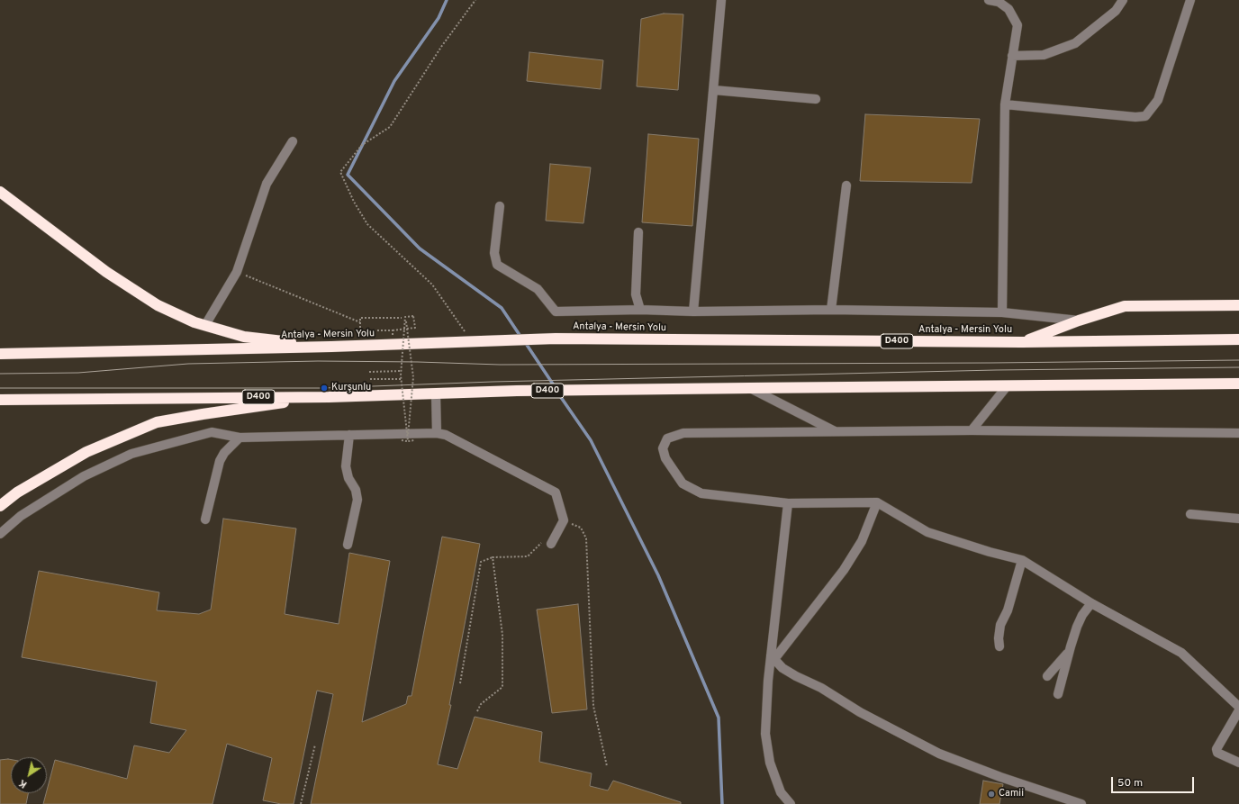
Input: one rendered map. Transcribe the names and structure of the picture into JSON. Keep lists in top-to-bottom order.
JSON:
{
  "streets": {
    "highway": ["Antalya - Mersin Yolu", "D400"]
  },
  "places": ["Kurşunlu", "Camii"],
  "scale_bar": "50 m",
  "north": "bottom left"
}
